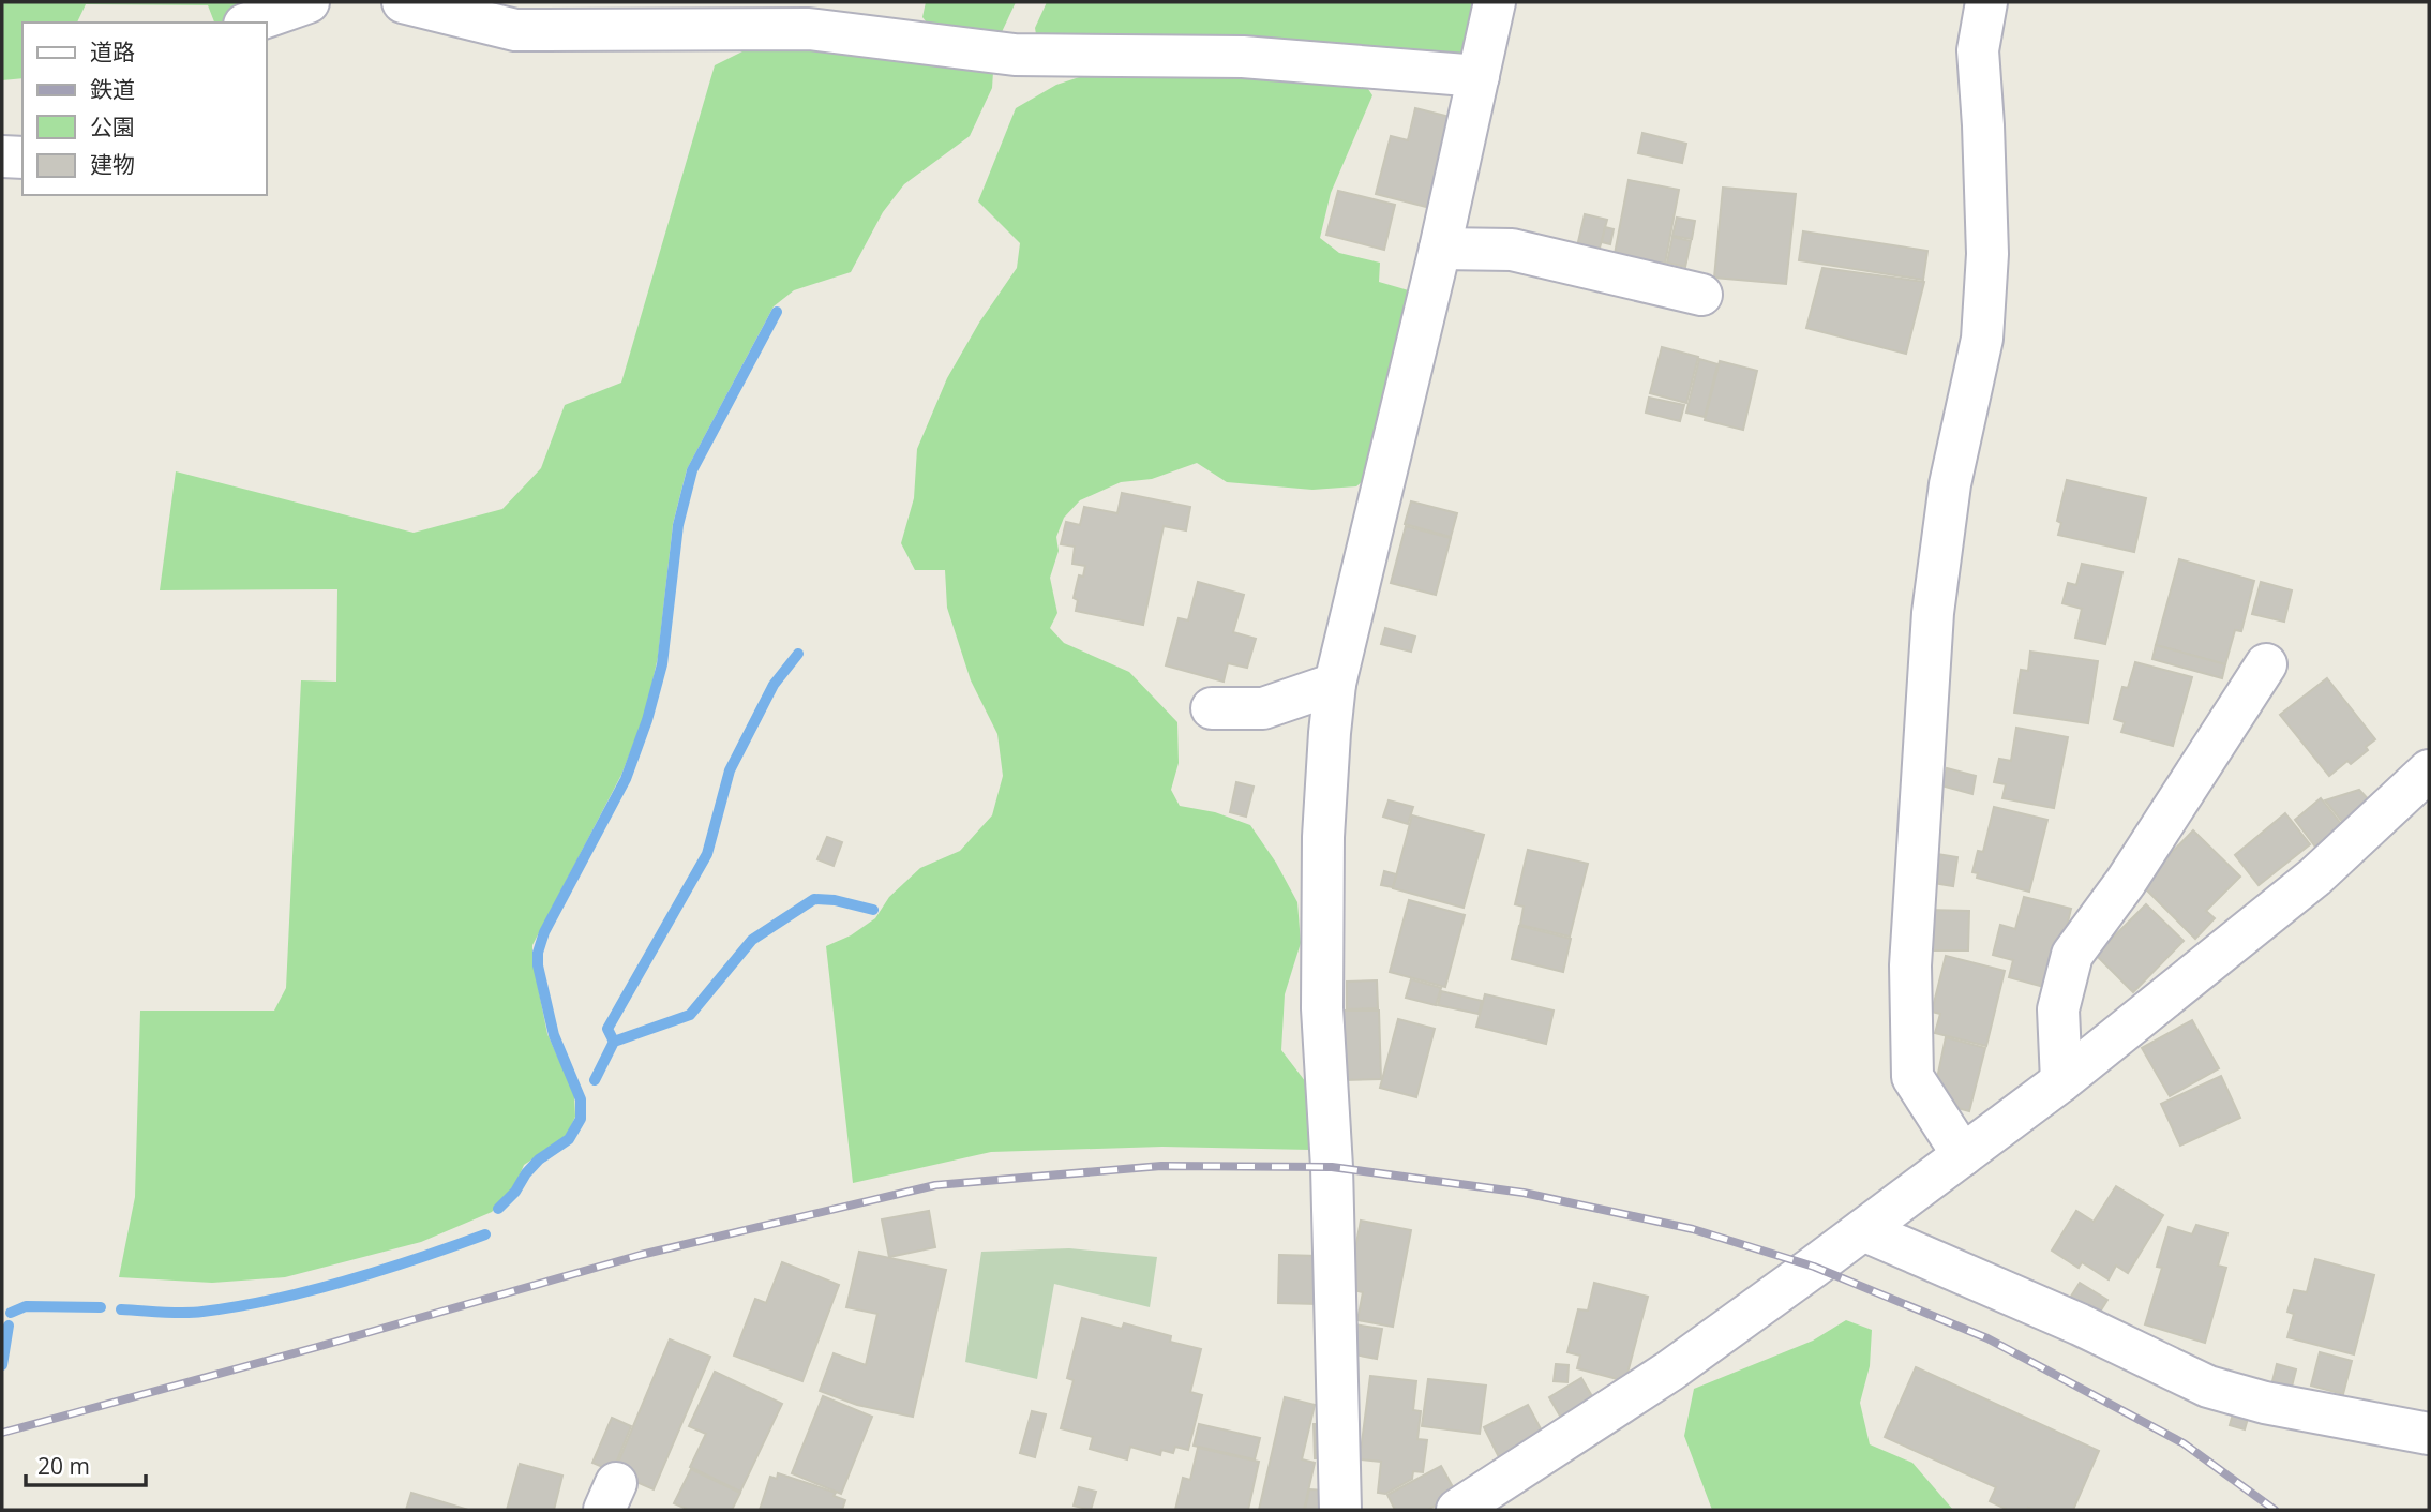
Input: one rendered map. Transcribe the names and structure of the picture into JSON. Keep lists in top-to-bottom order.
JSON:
{
  "legend": [
    "道路",
    "鉄道",
    "公園",
    "建物"
  ],
  "scale_bar": "20 m"
}
